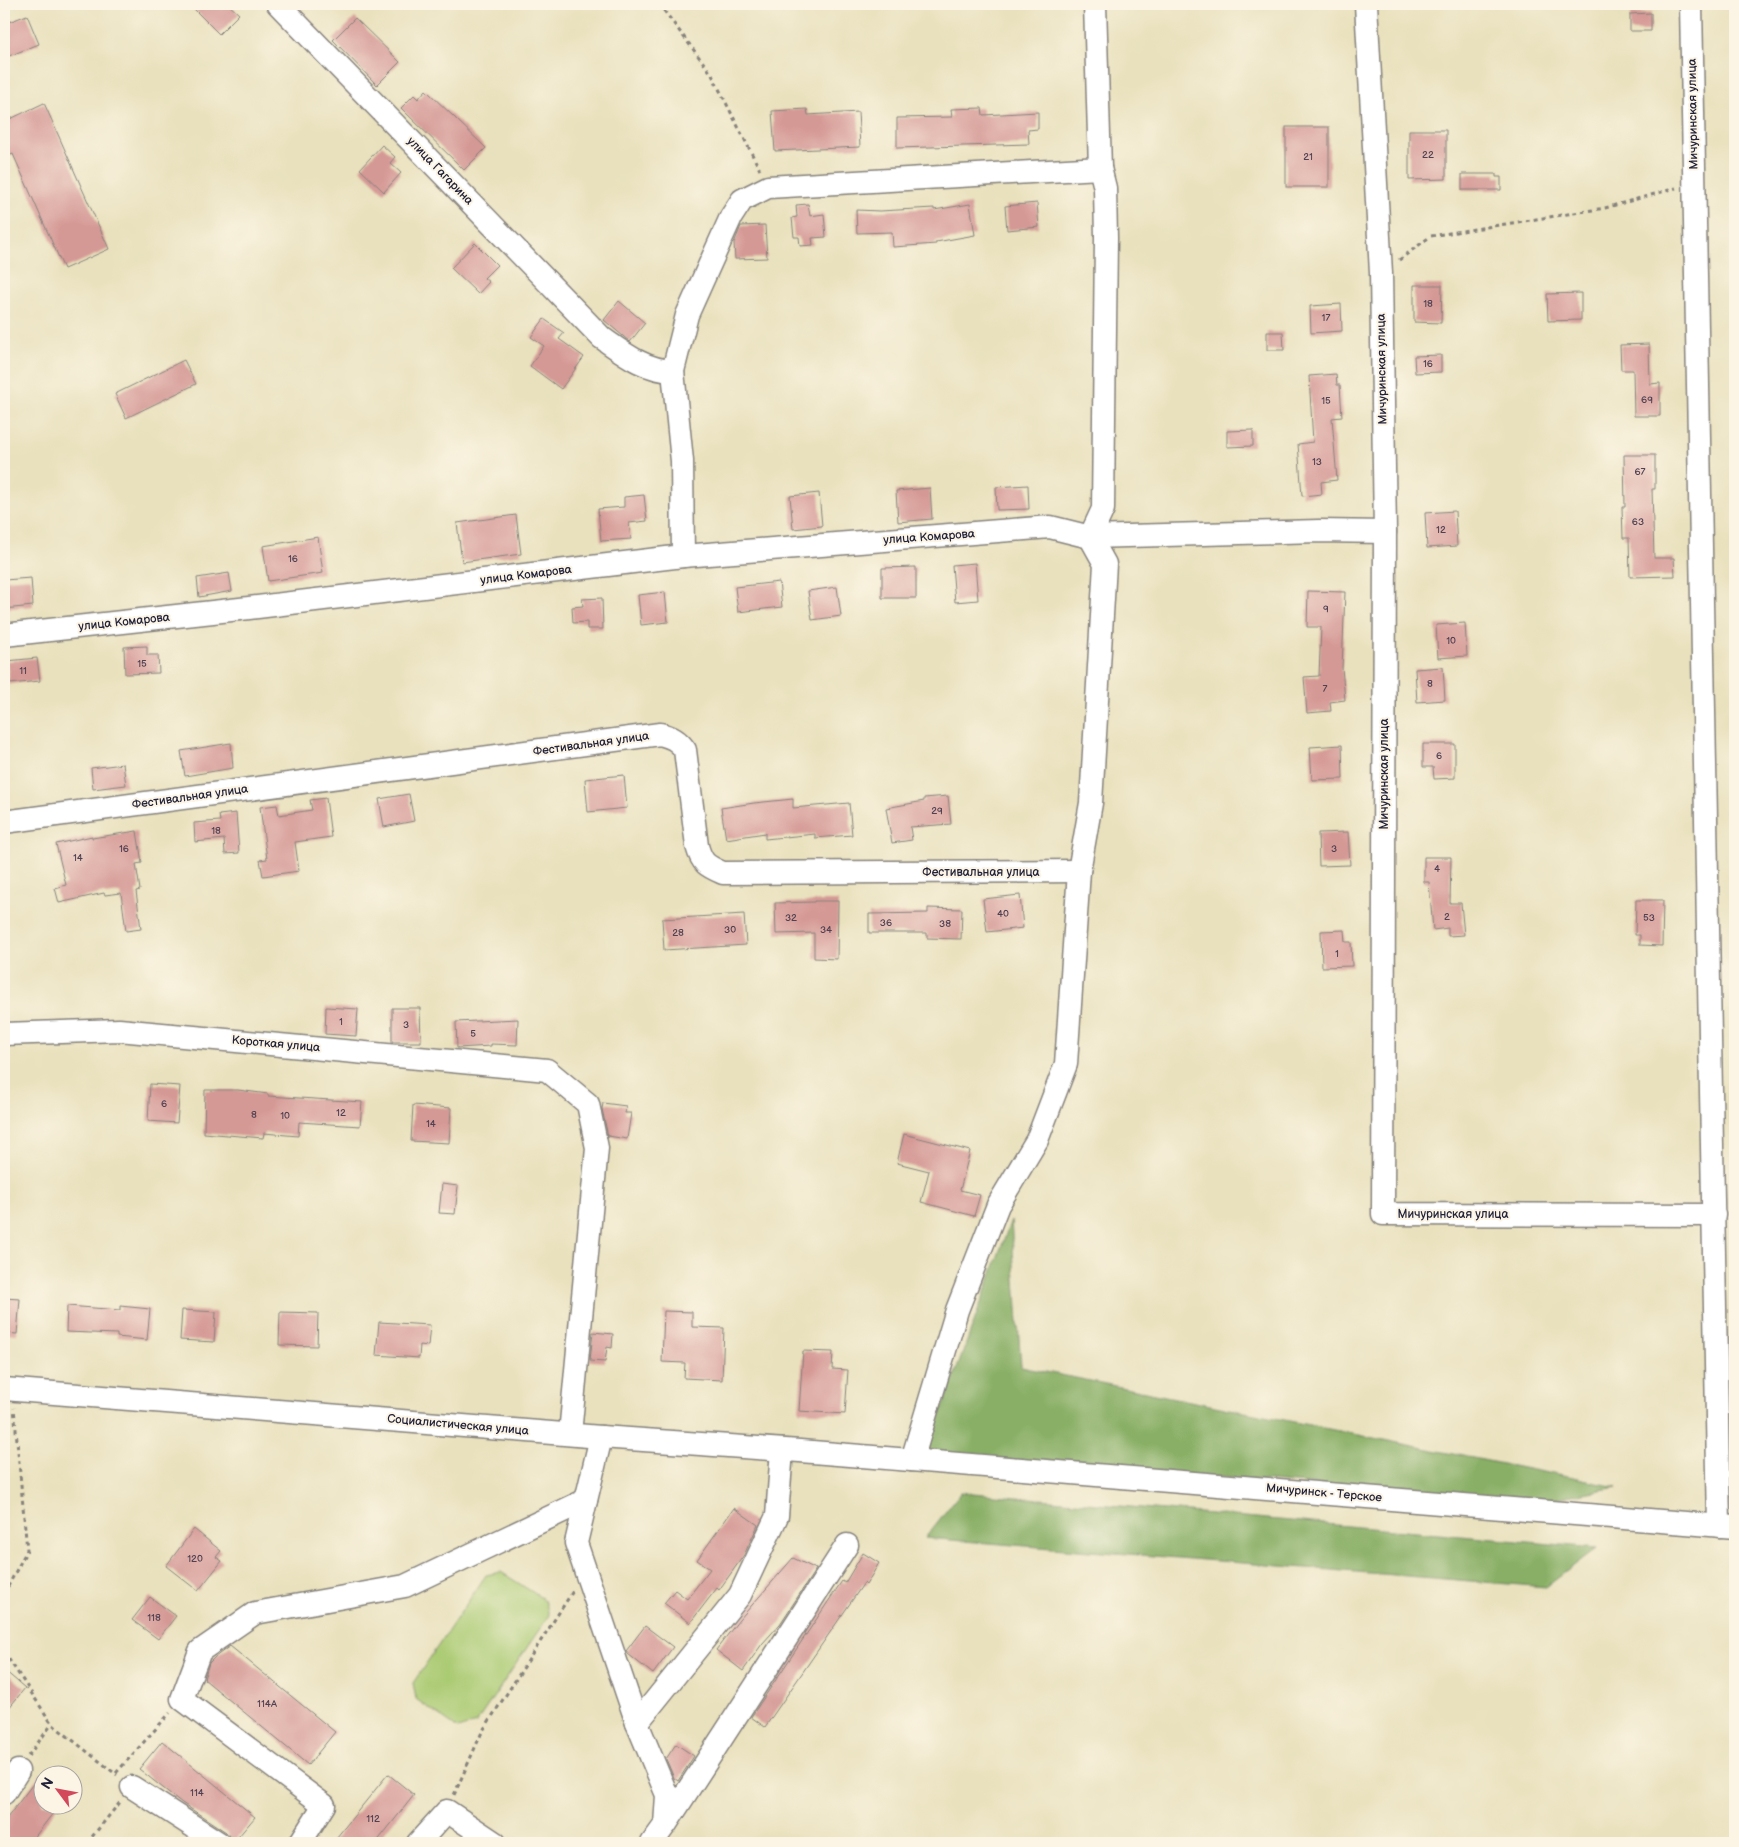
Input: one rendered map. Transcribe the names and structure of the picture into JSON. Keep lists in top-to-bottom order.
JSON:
{
  "streets": {
    "street": [
      "Мичуринская улица",
      "улица Гагарина",
      "улица Комарова",
      "Фестивальная улица",
      "Короткая улица",
      "Социалистическая улица",
      "Мичуринск - Терское"
    ]
  },
  "crossings": [
    ["Мичуринская улица", "улица Комарова"],
    ["Мичуринская улица", "Мичуринск - Терское"],
    ["Короткая улица", "Социалистическая улица"],
    ["Социалистическая улица", "Мичуринск - Терское"]
  ],
  "house_numbers": [
    "22",
    "21",
    "18",
    "17",
    "16",
    "69",
    "15",
    "13",
    "67",
    "63",
    "12",
    "16",
    "9",
    "10",
    "15",
    "11",
    "8",
    "7",
    "6",
    "29",
    "18",
    "16",
    "3",
    "14",
    "4",
    "40",
    "2",
    "32",
    "53",
    "36",
    "38",
    "30",
    "34",
    "28",
    "1",
    "1",
    "3",
    "5",
    "6",
    "12",
    "8",
    "10",
    "14",
    "120",
    "118",
    "114А",
    "114",
    "112"
  ],
  "north": "top left"
}
